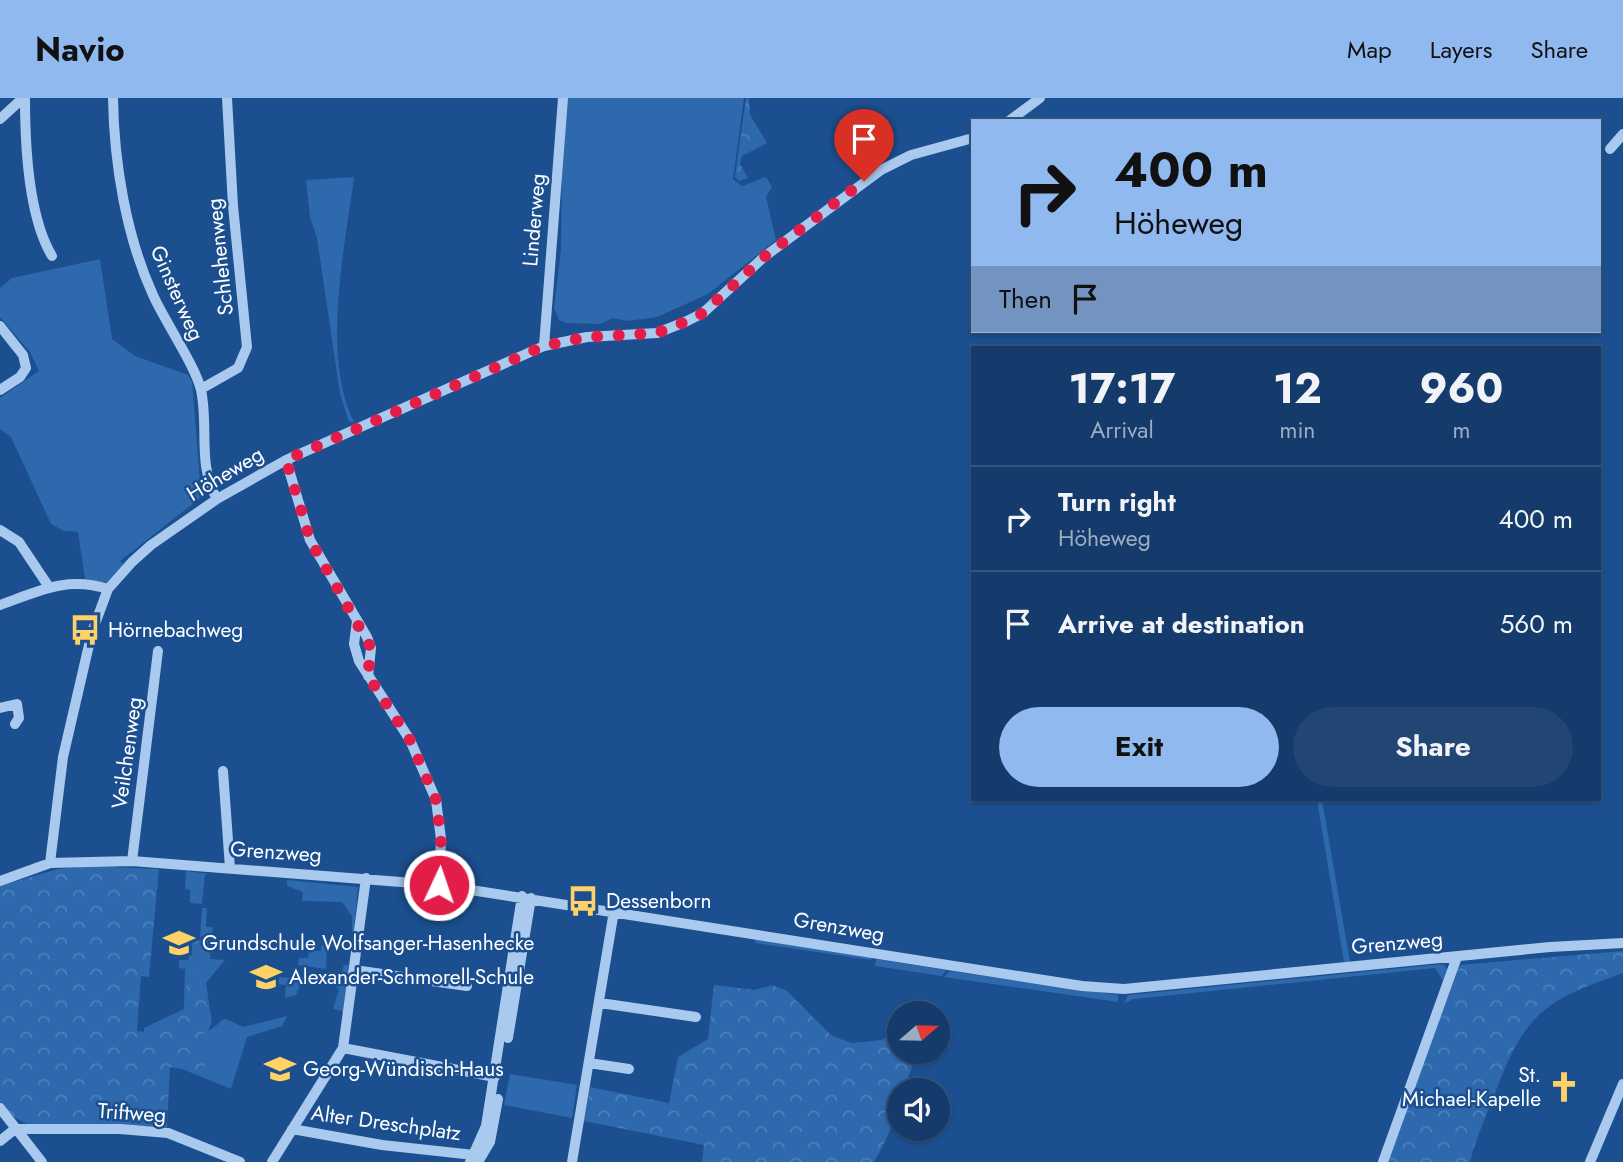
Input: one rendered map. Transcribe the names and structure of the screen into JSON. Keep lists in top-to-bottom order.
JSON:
{
  "streets": {
    "street": [
      "Linderweg",
      "Schlehenweg",
      "Ginsterweg",
      "Höheweg",
      "Veilchenweg",
      "Grenzweg",
      "Triftweg",
      "Alter Dreschplatz"
    ]
  },
  "crossings": [
    ["Linderweg", "Höheweg"],
    ["Schlehenweg", "Ginsterweg"],
    ["Ginsterweg", "Höheweg"],
    ["Höheweg", "Grenzweg"],
    ["Veilchenweg", "Grenzweg"]
  ],
  "places": {
    "bus stop": ["Hörnebachweg", "Dessenborn"],
    "school or university": ["Grundschule Wolfsanger-Hasenhecke", "Alexander-Schmorell-Schule", "Georg-Wündisch-Haus"],
    "church": ["St. Michael-Kapelle"]
  },
  "north": "right",
  "page": {
    "header": "Navio",
    "nav": ["Map", "Layers", "Share"],
    "turn": ["400 m", "Höheweg"],
    "then": "Then",
    "eta": [
      "17:17",
      "Arrival",
      "12",
      "min",
      "960",
      "m"
    ],
    "list": [
      {
        "name": "Turn right",
        "note": "Höheweg",
        "value": "400 m"
      },
      {
        "name": "Arrive at destination",
        "value": "560 m"
      }
    ],
    "buttons": ["Exit", "Share"]
  }
}
